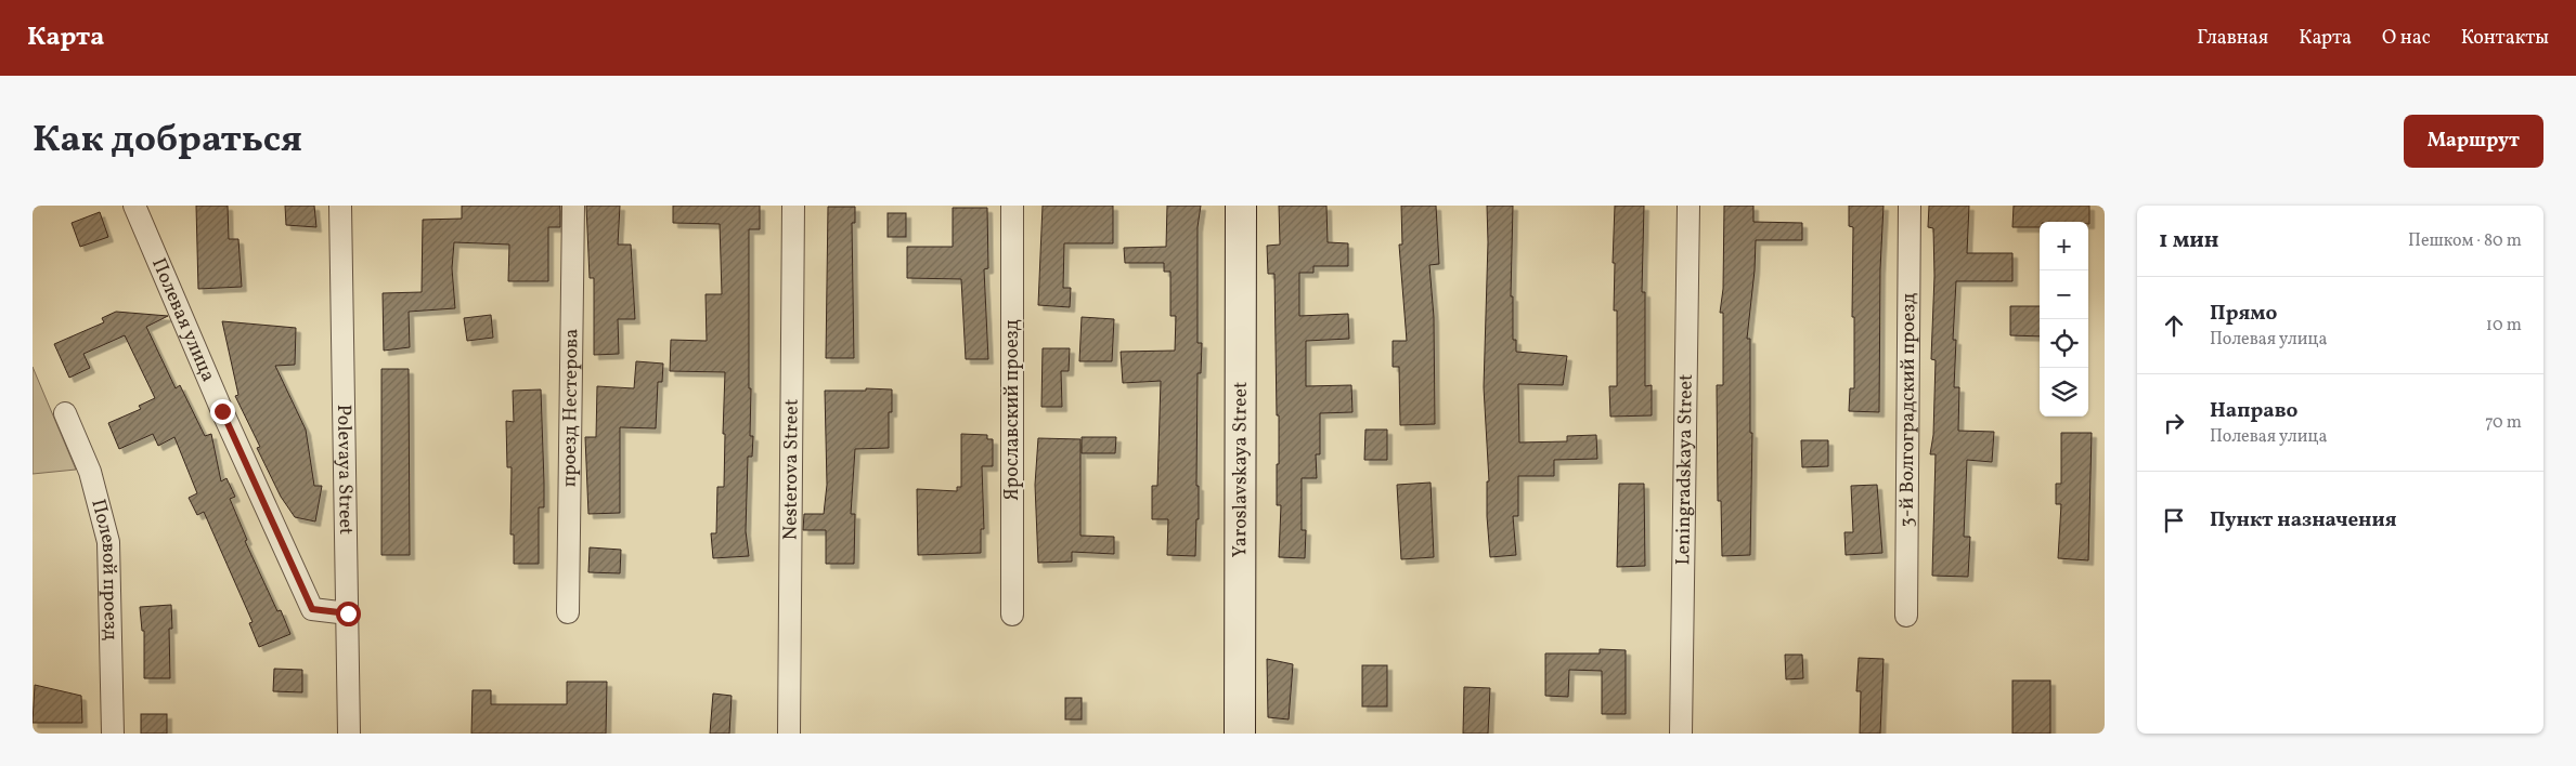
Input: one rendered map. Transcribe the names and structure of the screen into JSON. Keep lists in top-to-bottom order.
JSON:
{
  "streets": {
    "street": [
      "Полевая улица",
      "проезд Нестерова",
      "Ярославский проезд",
      "3-й Волгоградский проезд",
      "Polevaya Street",
      "Nesterova Street",
      "Yaroslavskaya Street",
      "Leningradskaya Street",
      "Полевой проезд"
    ]
  },
  "crossings": [
    ["Полевая улица", "Polevaya Street"]
  ],
  "page": {
    "header": "Карта",
    "nav": [
      "Главная",
      "Карта",
      "О нас",
      "Контакты"
    ],
    "title": "Как добраться",
    "buttons": "Маршрут",
    "heading": ["1 мин", "Пешком · 80 m"],
    "map_buttons": ["+", "−"],
    "list": [
      ["Прямо", "Полевая улица", "10 m"],
      ["Направо", "Полевая улица", "70 m"],
      "Пункт назначения"
    ]
  }
}
